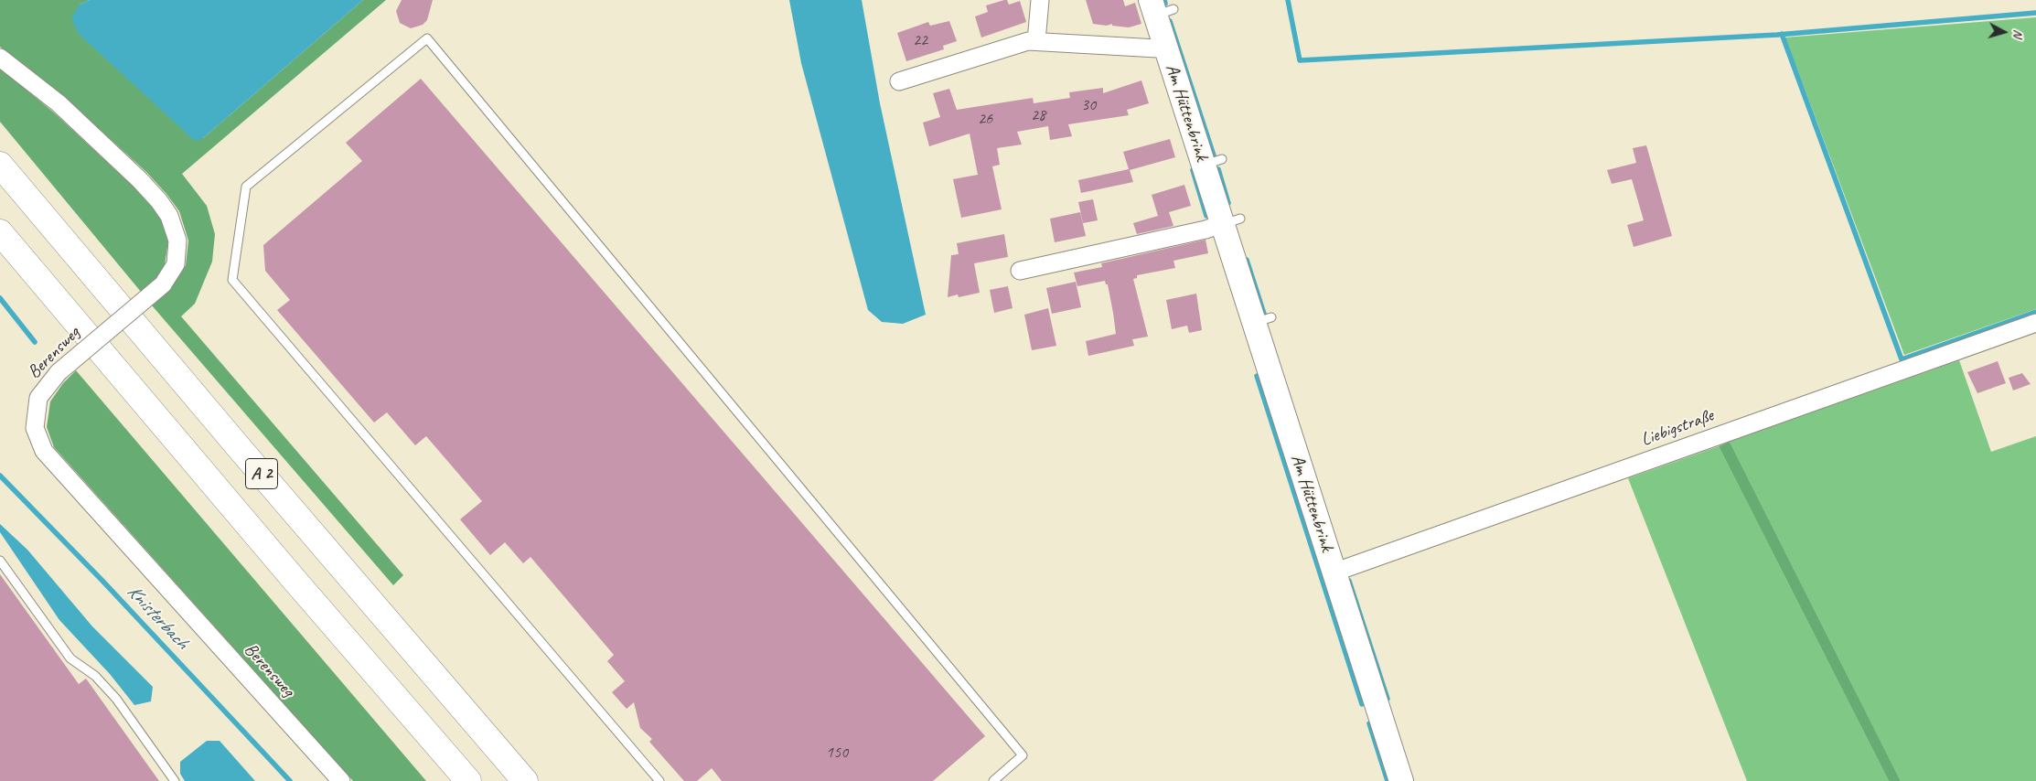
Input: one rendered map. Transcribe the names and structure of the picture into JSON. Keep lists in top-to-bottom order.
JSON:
{
  "streets": {
    "highway": ["A 2"],
    "street": ["Am Hüttenbrink", "Berensweg", "Liebigstraße"]
  },
  "crossings": [
    ["Am Hüttenbrink", "Liebigstraße"]
  ],
  "water": ["Knisterbach"],
  "house_numbers": [
    "22",
    "30",
    "28",
    "26",
    "150"
  ],
  "north": "right"
}
